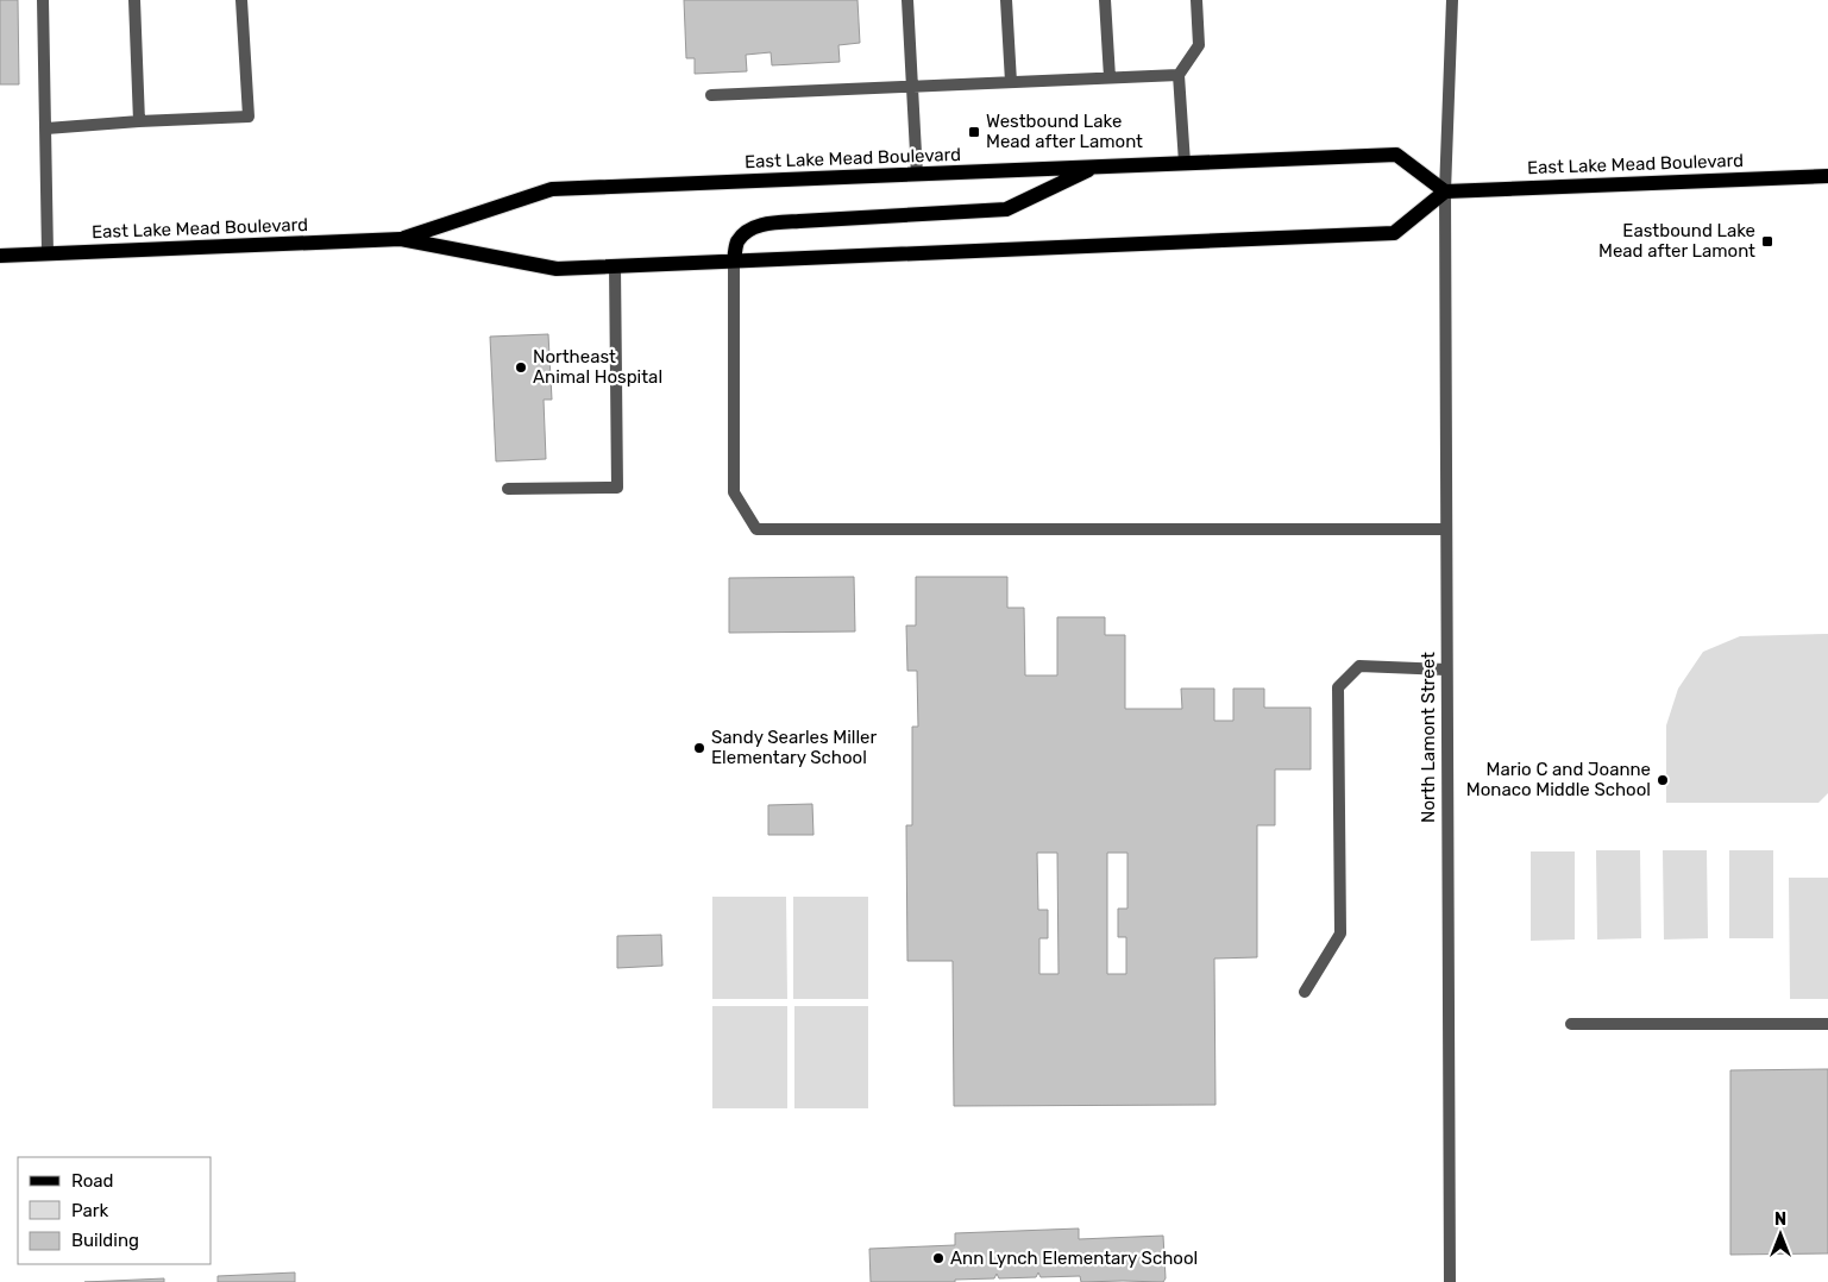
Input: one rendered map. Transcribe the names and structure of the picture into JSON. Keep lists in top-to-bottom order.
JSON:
{
  "streets": {
    "main road": ["East Lake Mead Boulevard"],
    "street": ["North Lamont Street"]
  },
  "crossings": [
    ["East Lake Mead Boulevard", "North Lamont Street"]
  ],
  "places": {
    "transit": ["Westbound Lake Mead after Lamont", "Eastbound Lake Mead after Lamont"],
    "other": [
      "Northeast Animal Hospital",
      "Sandy Searles Miller Elementary School",
      "Mario C and Joanne Monaco Middle School",
      "Ann Lynch Elementary School"
    ]
  },
  "legend": ["Road", "Park", "Building"],
  "north": "top"
}
